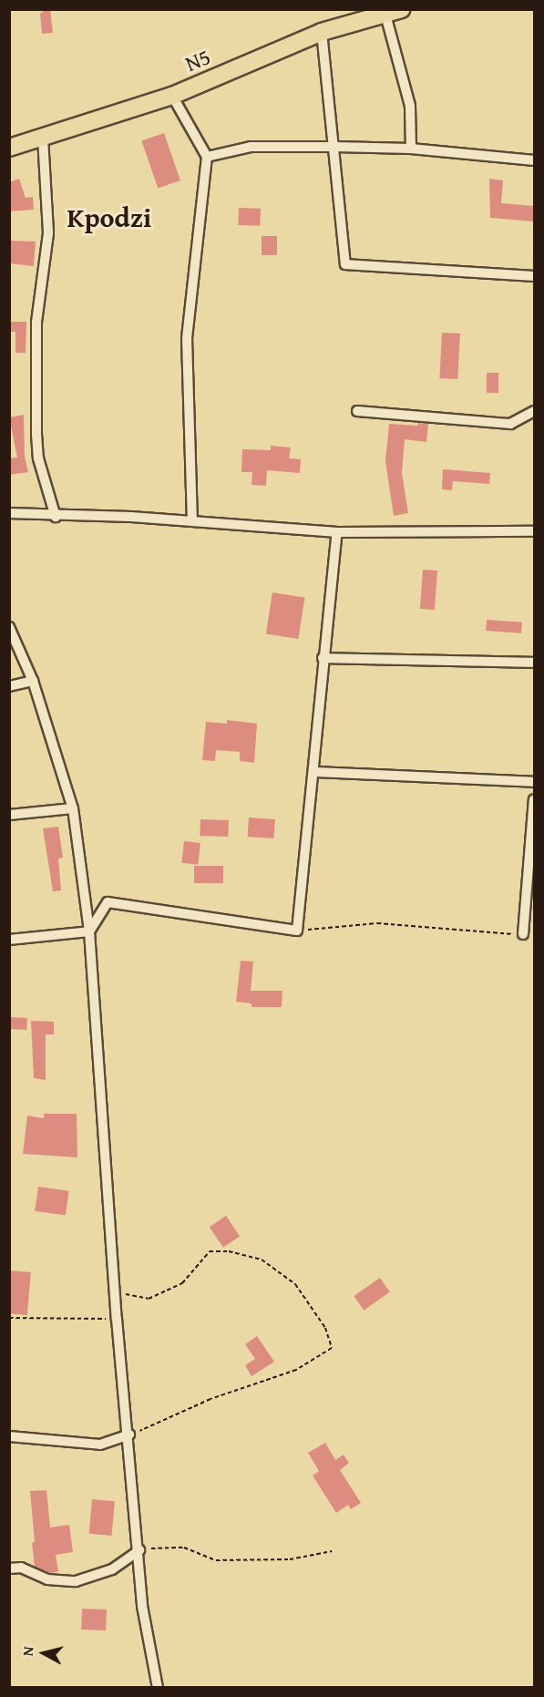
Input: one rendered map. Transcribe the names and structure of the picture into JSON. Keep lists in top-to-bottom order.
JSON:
{
  "streets": {
    "main road": ["N5"]
  },
  "districts": ["Kpodzi"],
  "north": "left"
}
